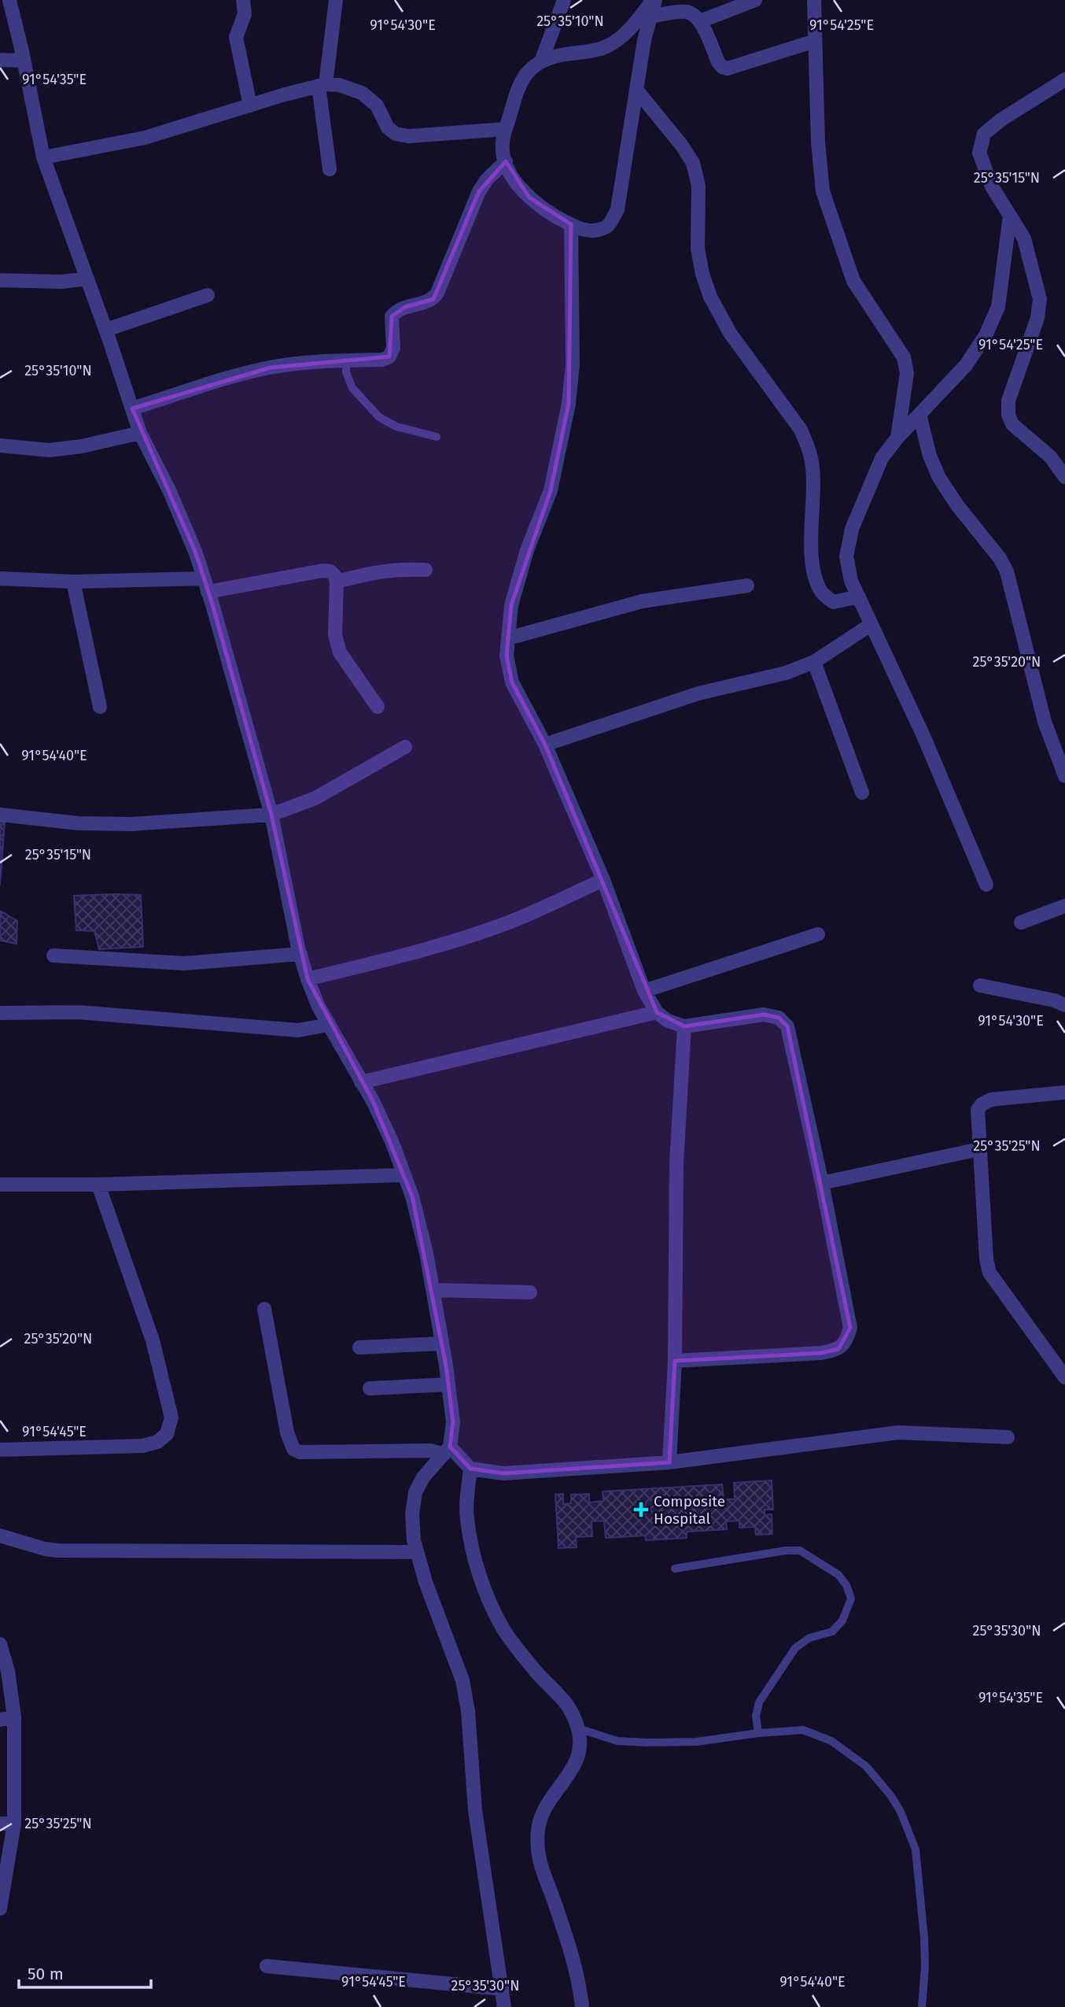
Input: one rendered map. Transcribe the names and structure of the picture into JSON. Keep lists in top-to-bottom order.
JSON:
{
  "places": {
    "health": ["Composite Hospital"]
  },
  "scale_bar": "50 m",
  "coordinates": [
    "25°35'10\"N",
    "91°54'30\"E",
    "91°54'25\"E",
    "91°54'35\"E",
    "25°35'15\"N",
    "25°35'20\"N",
    "91°54'40\"E",
    "25°35'25\"N",
    "91°54'45\"E",
    "25°35'30\"N"
  ]
}
